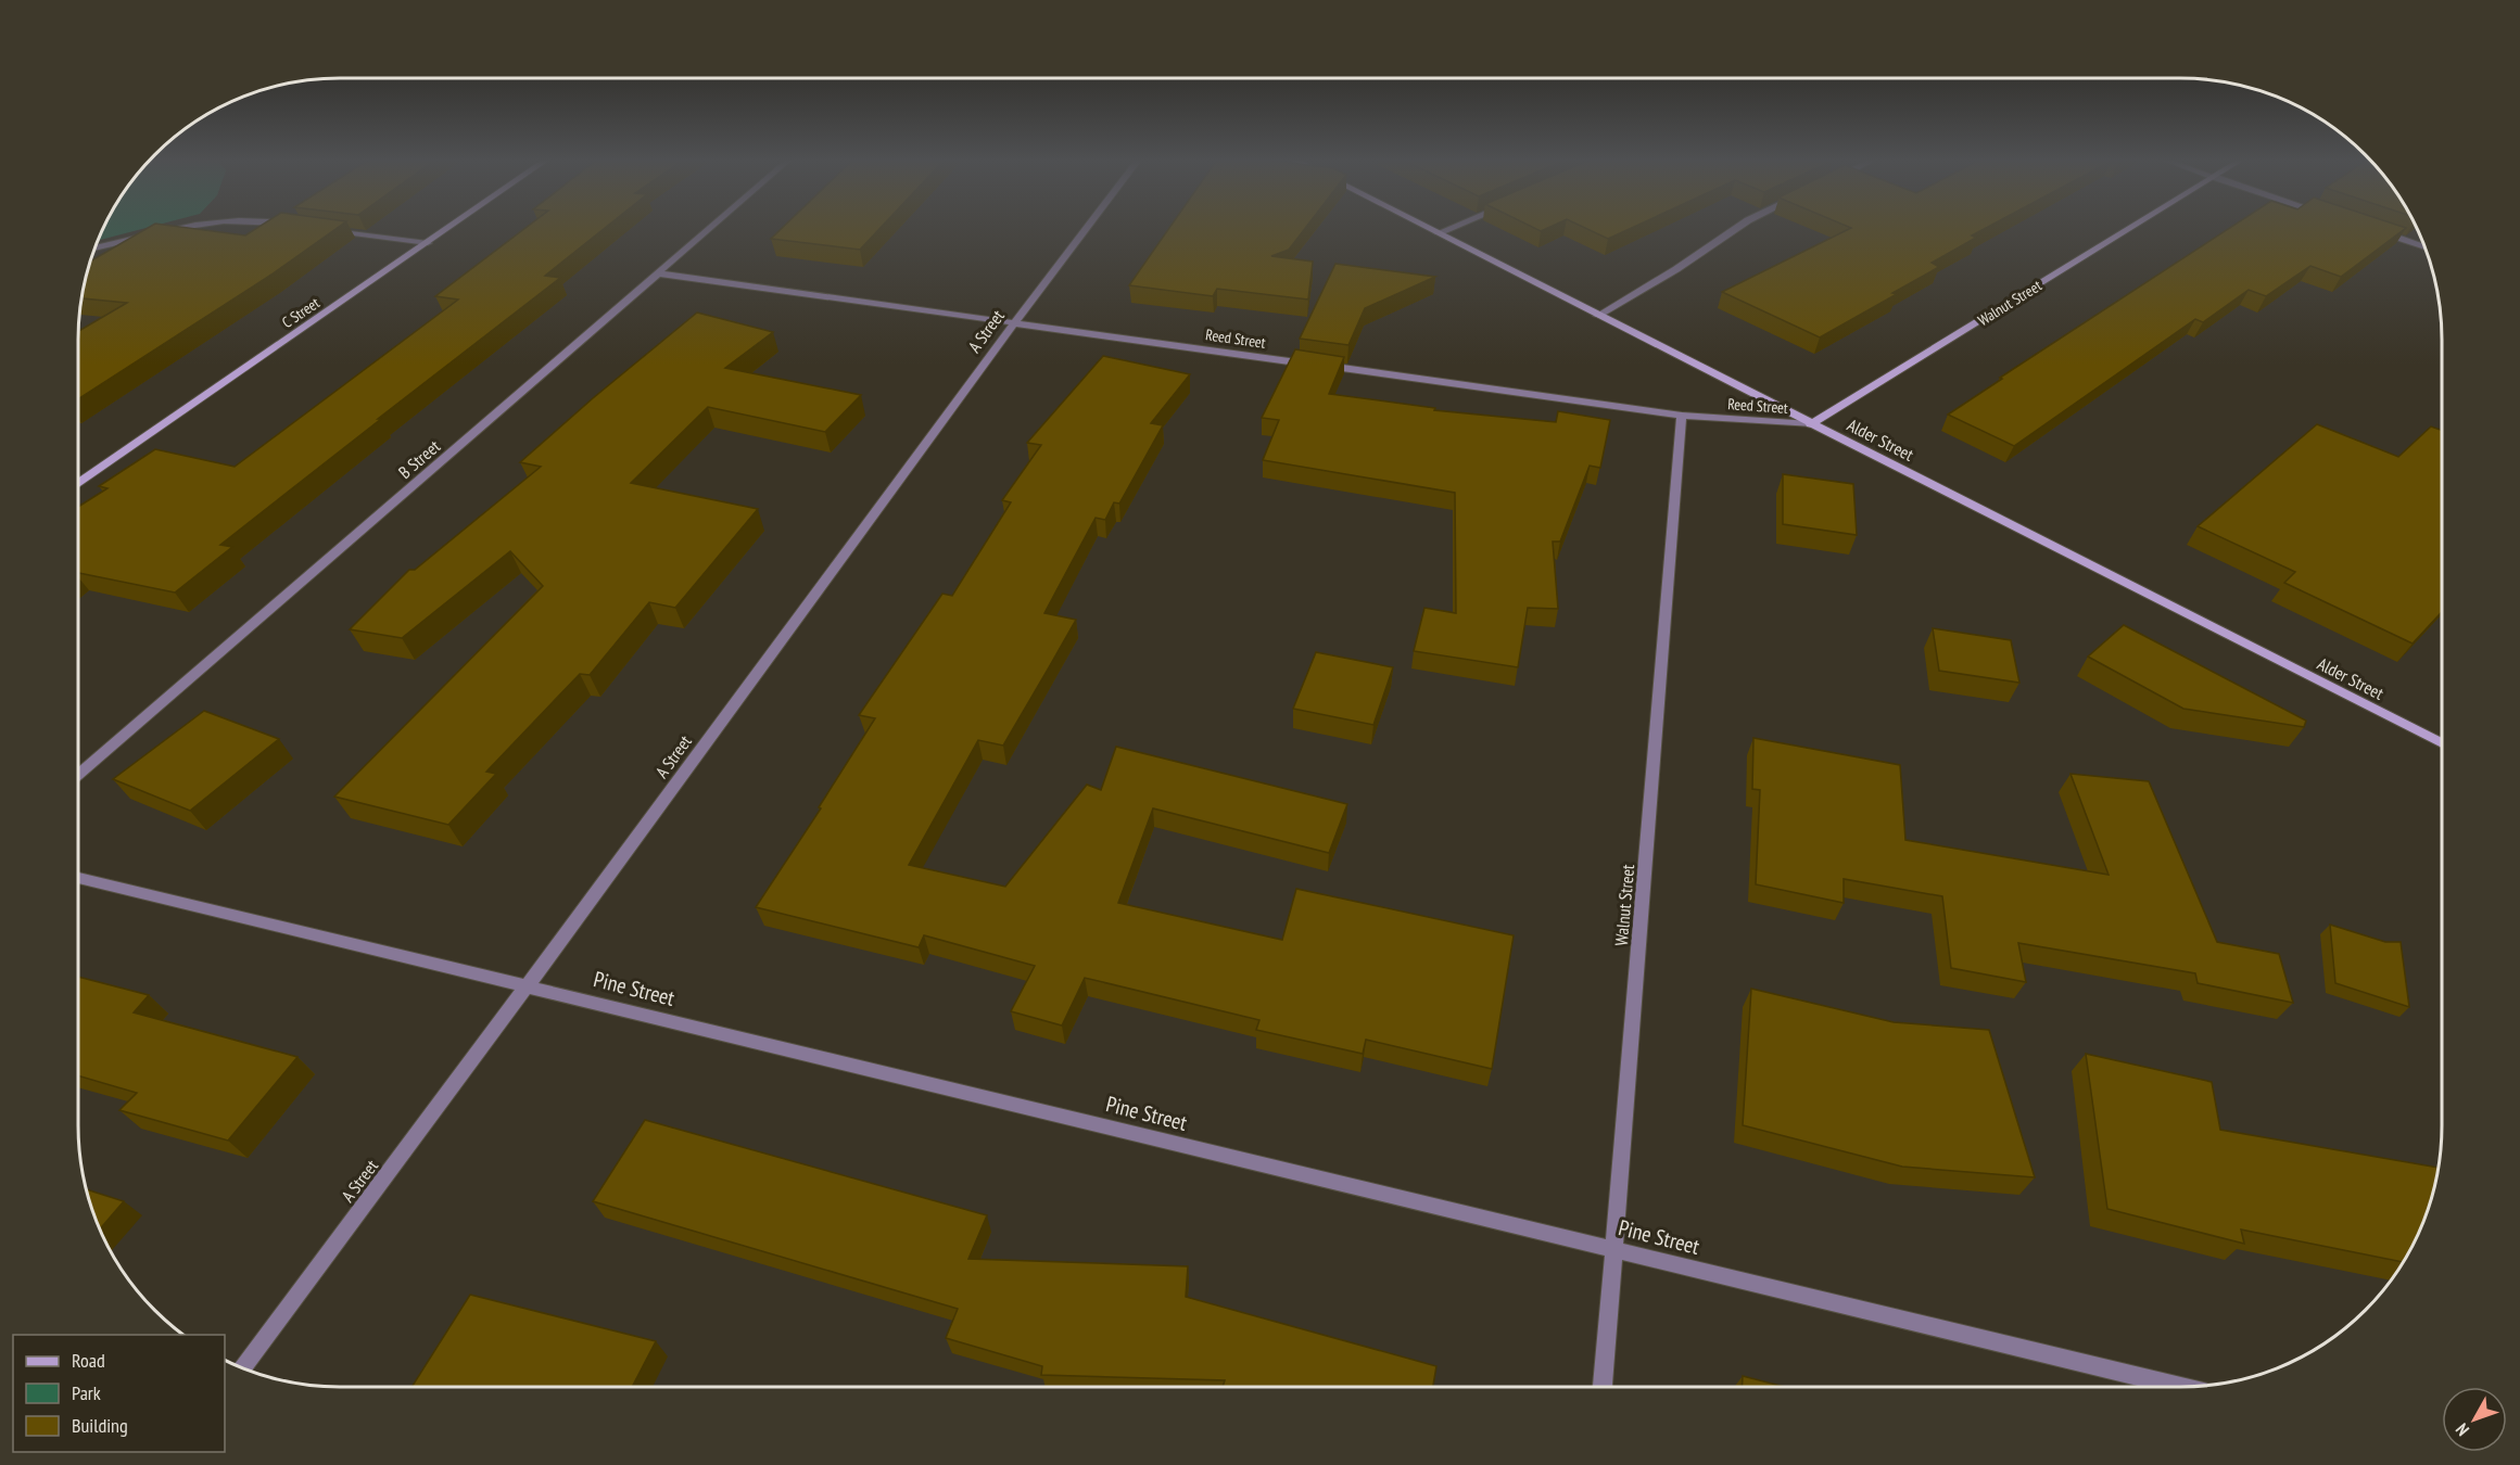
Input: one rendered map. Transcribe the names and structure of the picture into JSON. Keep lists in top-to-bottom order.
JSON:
{
  "streets": {
    "street": [
      "Walnut Street",
      "C Street",
      "A Street",
      "Reed Street",
      "Alder Street",
      "B Street",
      "Pine Street"
    ]
  },
  "crossings": [
    ["Walnut Street", "Reed Street"],
    ["Walnut Street", "Alder Street"],
    ["Walnut Street", "Pine Street"],
    ["A Street", "Reed Street"],
    ["A Street", "Pine Street"],
    ["Reed Street", "Alder Street"],
    ["Reed Street", "B Street"]
  ],
  "legend": ["Road", "Park", "Building"],
  "north": "bottom left"
}
